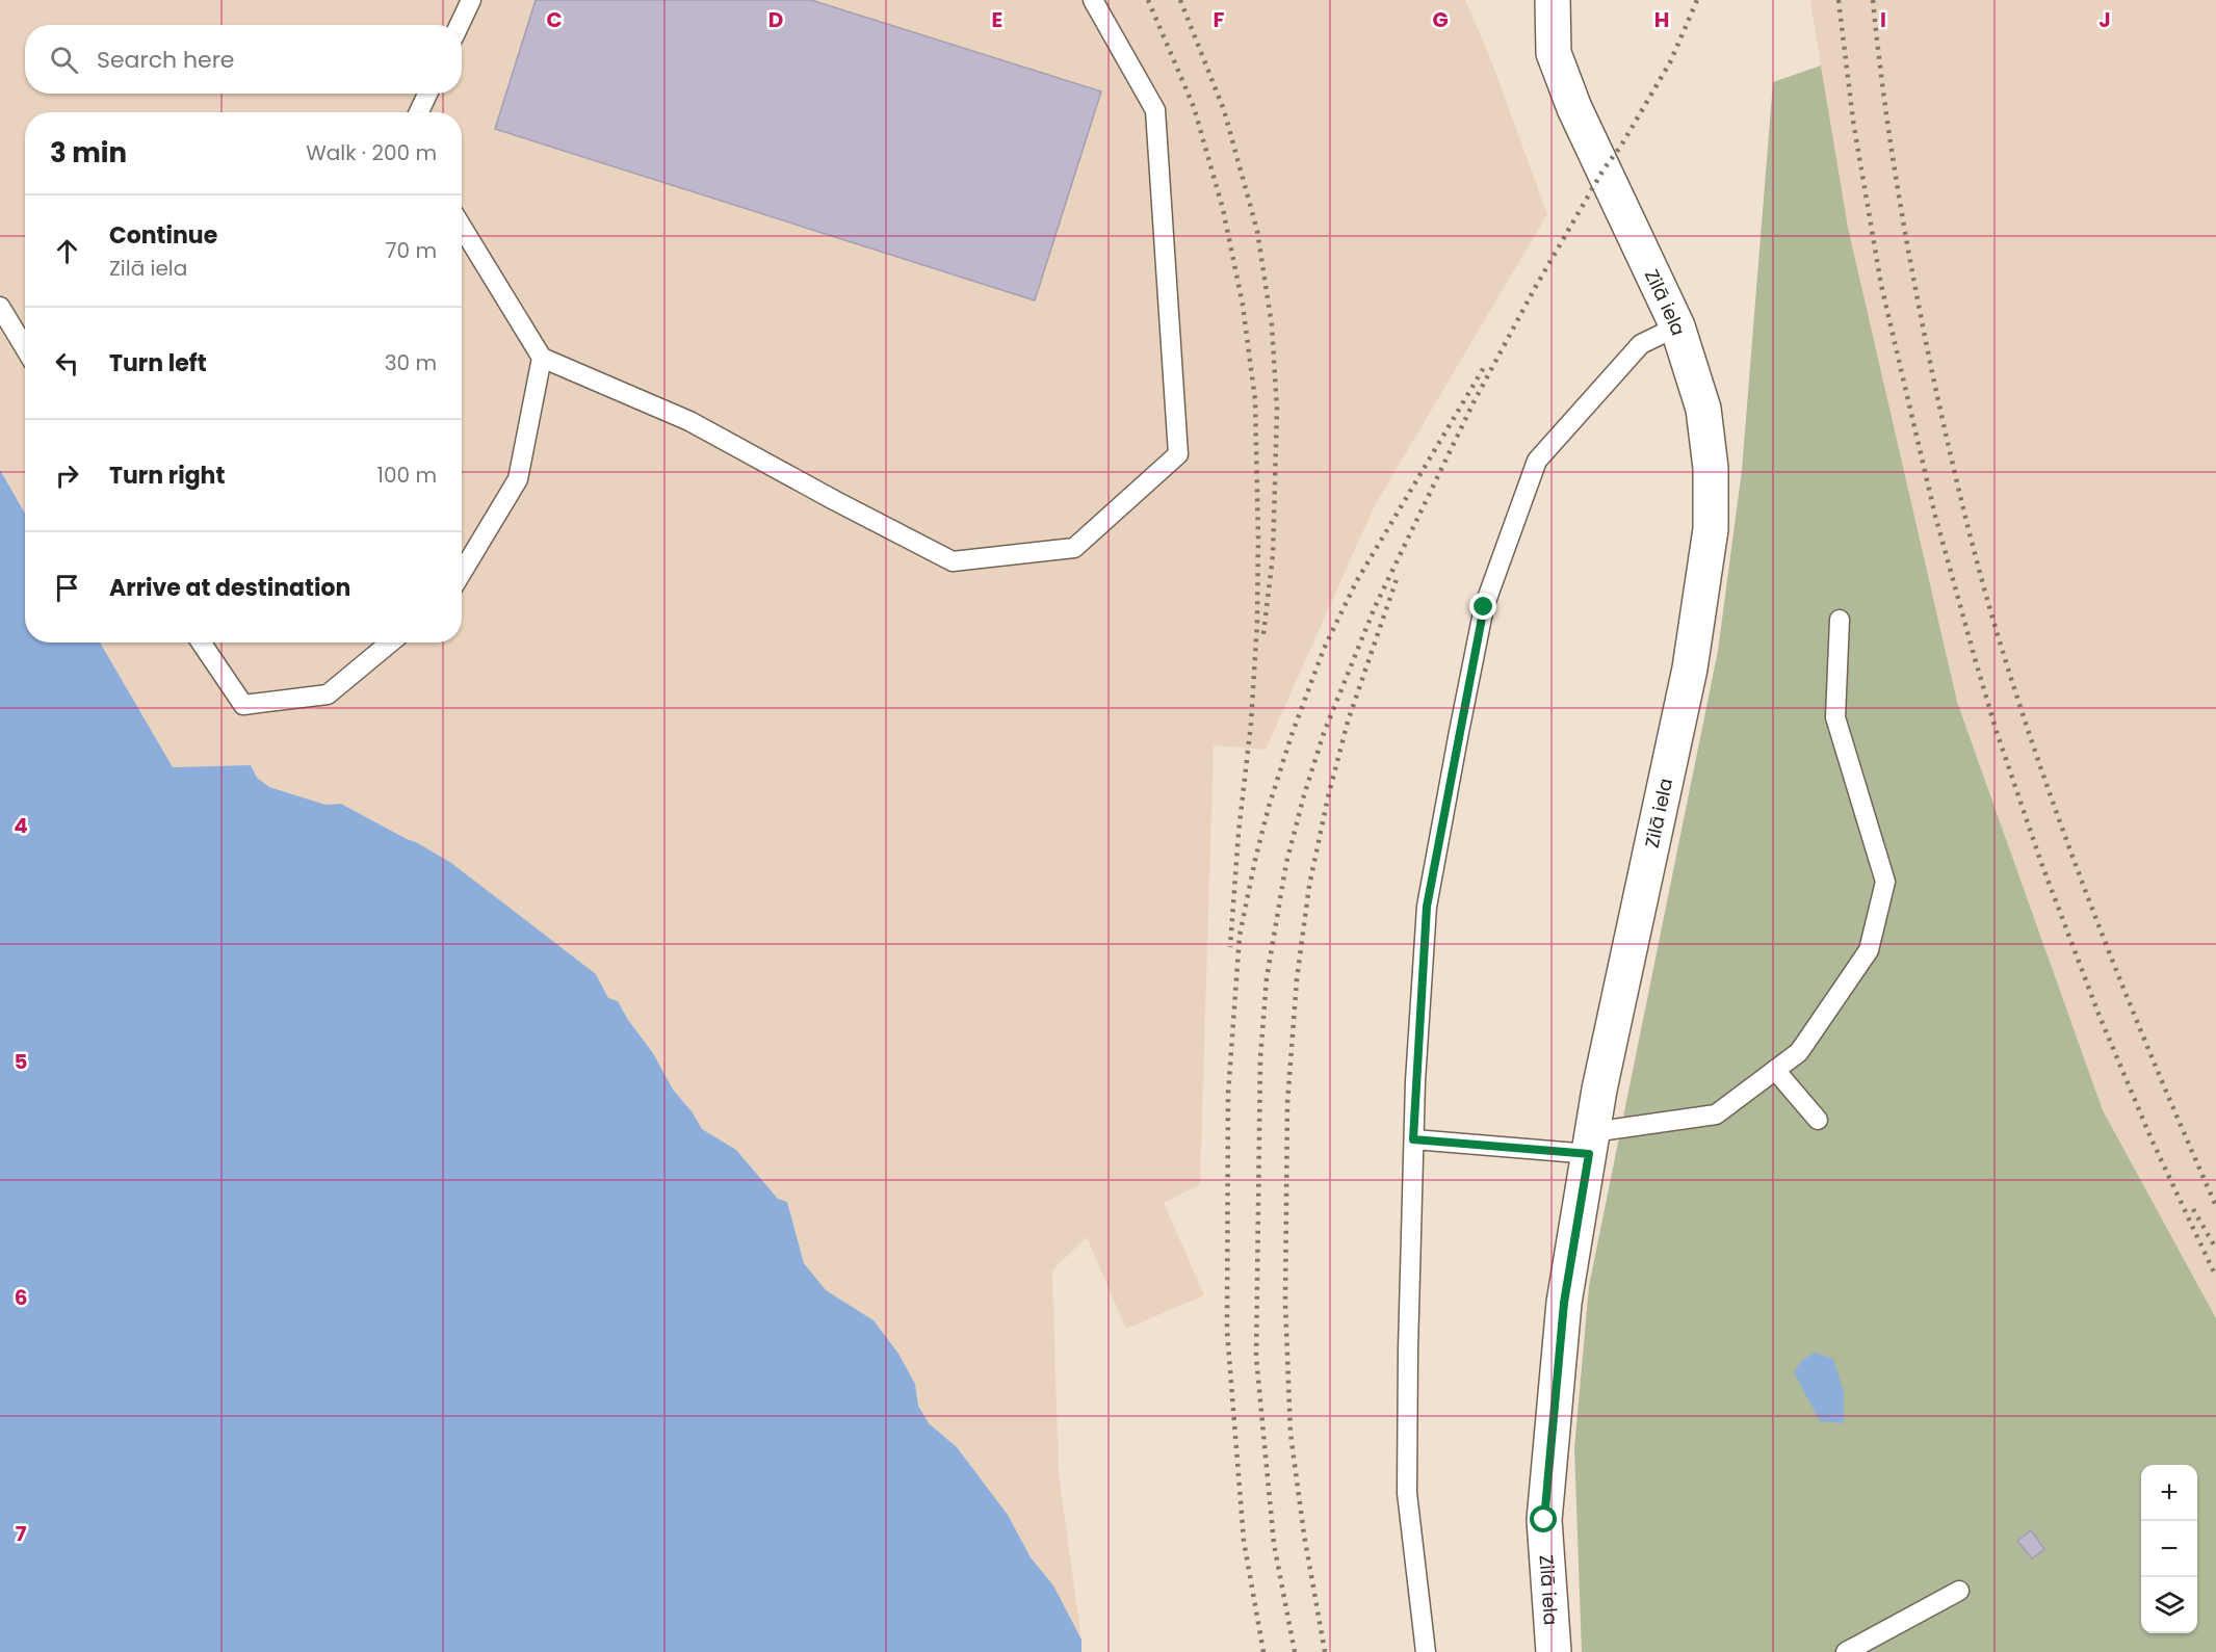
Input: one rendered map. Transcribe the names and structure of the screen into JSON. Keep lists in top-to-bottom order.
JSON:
{
  "streets": {
    "street": ["Zilā iela"]
  },
  "page": {
    "search": "Search here",
    "heading": ["3 min", "Walk · 200 m"],
    "list": [
      ["Continue", "Zilā iela", "70 m"],
      ["Turn left", "30 m"],
      ["Turn right", "100 m"],
      "Arrive at destination"
    ],
    "map_buttons": ["+", "−"]
  },
  "grid": {
    "columns": [
      "C",
      "D",
      "E",
      "F",
      "G",
      "H",
      "I",
      "J"
    ],
    "rows": [
      "4",
      "5",
      "6",
      "7"
    ]
  }
}
